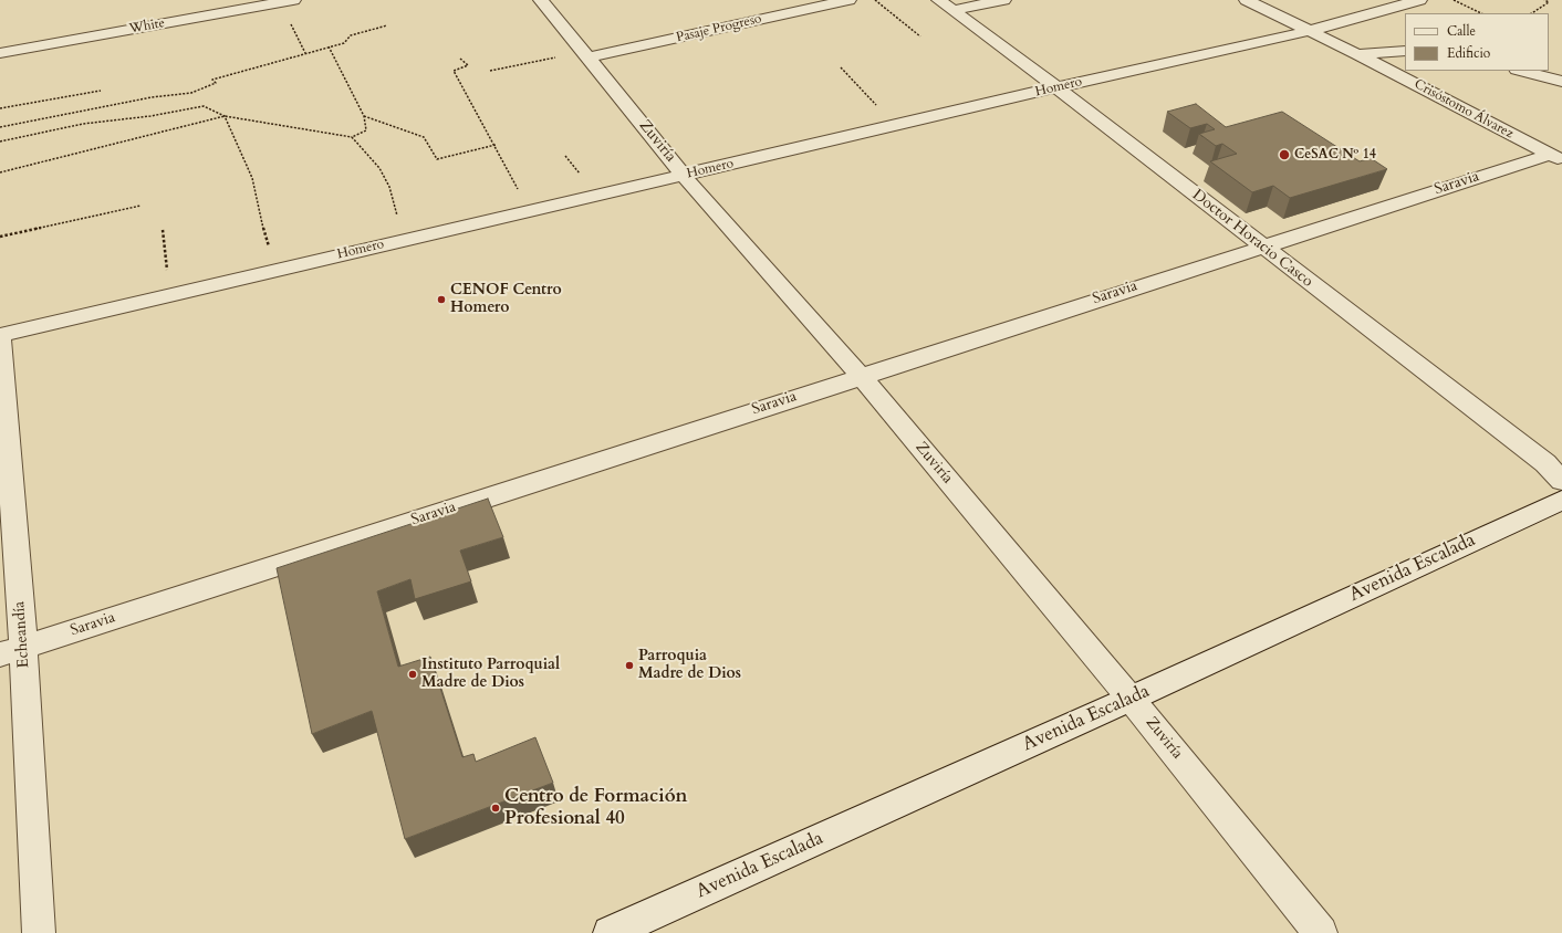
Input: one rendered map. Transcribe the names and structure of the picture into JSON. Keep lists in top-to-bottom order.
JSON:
{
  "streets": {
    "street": [
      "White",
      "Pasaje Progreso",
      "Homero",
      "Crisóstomo Álvarez",
      "Zuviría",
      "Saravia",
      "Doctor Horacio Casco",
      "Avenida Escalada",
      "Echeandía"
    ]
  },
  "crossings": [
    ["Pasaje Progreso", "Zuviría"],
    ["Homero", "Crisóstomo Álvarez"],
    ["Homero", "Zuviría"],
    ["Homero", "Doctor Horacio Casco"],
    ["Homero", "Echeandía"],
    ["Crisóstomo Álvarez", "Saravia"],
    ["Zuviría", "Saravia"],
    ["Zuviría", "Avenida Escalada"],
    ["Saravia", "Doctor Horacio Casco"],
    ["Saravia", "Echeandía"]
  ],
  "places": [
    "CeSAC Nº 14",
    "CENOF Centro Homero",
    "Parroquia Madre de Dios",
    "Instituto Parroquial Madre de Dios",
    "Centro de Formación Profesional 40"
  ],
  "legend": ["Calle", "Edificio"]
}
